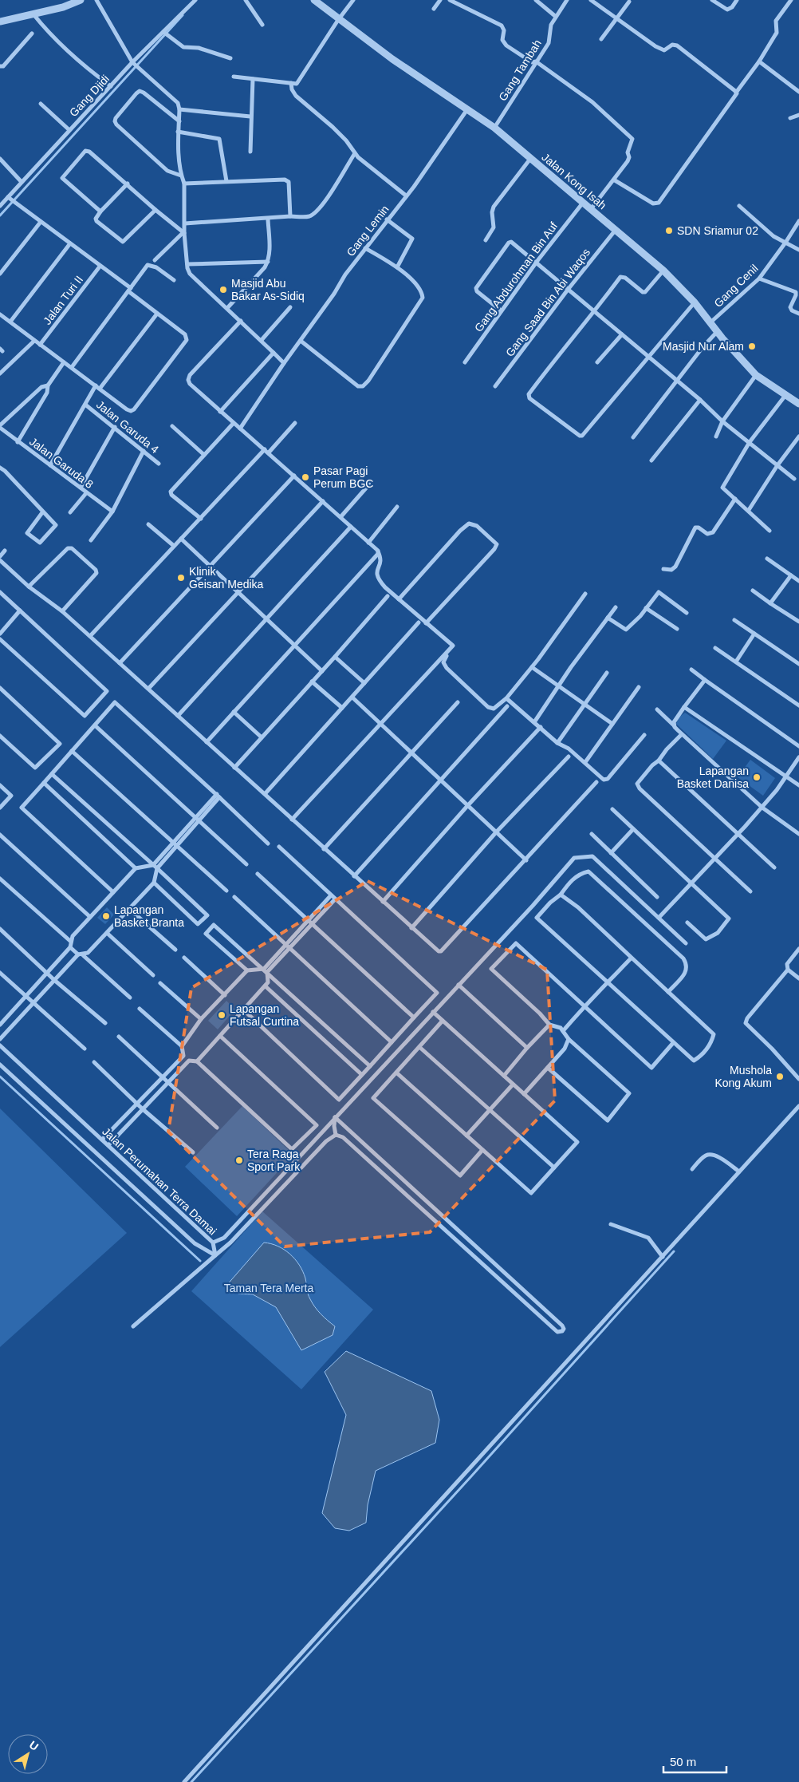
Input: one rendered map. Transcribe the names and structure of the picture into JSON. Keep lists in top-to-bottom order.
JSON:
{
  "streets": {
    "street": [
      "Gang Tambah",
      "Gang Djidi",
      "Jalan Kong Isah",
      "Gang Lemin",
      "Gang Abdurohman Bin Auf",
      "Gang Cenil",
      "Jalan Turi II",
      "Gang Saad Bin Abi Waqos",
      "Jalan Garuda 4",
      "Jalan Garuda 8",
      "Jalan Perumahan Terra Damai"
    ]
  },
  "crossings": [
    ["Gang Tambah", "Jalan Kong Isah"],
    ["Jalan Kong Isah", "Gang Lemin"],
    ["Jalan Kong Isah", "Gang Abdurohman Bin Auf"],
    ["Jalan Kong Isah", "Gang Cenil"],
    ["Jalan Kong Isah", "Gang Saad Bin Abi Waqos"]
  ],
  "parks": ["Taman Tera Merta"],
  "places": [
    "SDN Sriamur 02",
    "Masjid Abu Bakar As-Sidiq",
    "Masjid Nur Alam",
    "Pasar Pagi Perum BGC",
    "Klinik Geisan Medika",
    "Lapangan Basket Danisa",
    "Lapangan Basket Branta",
    "Lapangan Futsal Curtina",
    "Mushola Kong Akum",
    "Tera Raga Sport Park"
  ],
  "scale_bar": "50 m",
  "north": "top right"
}
